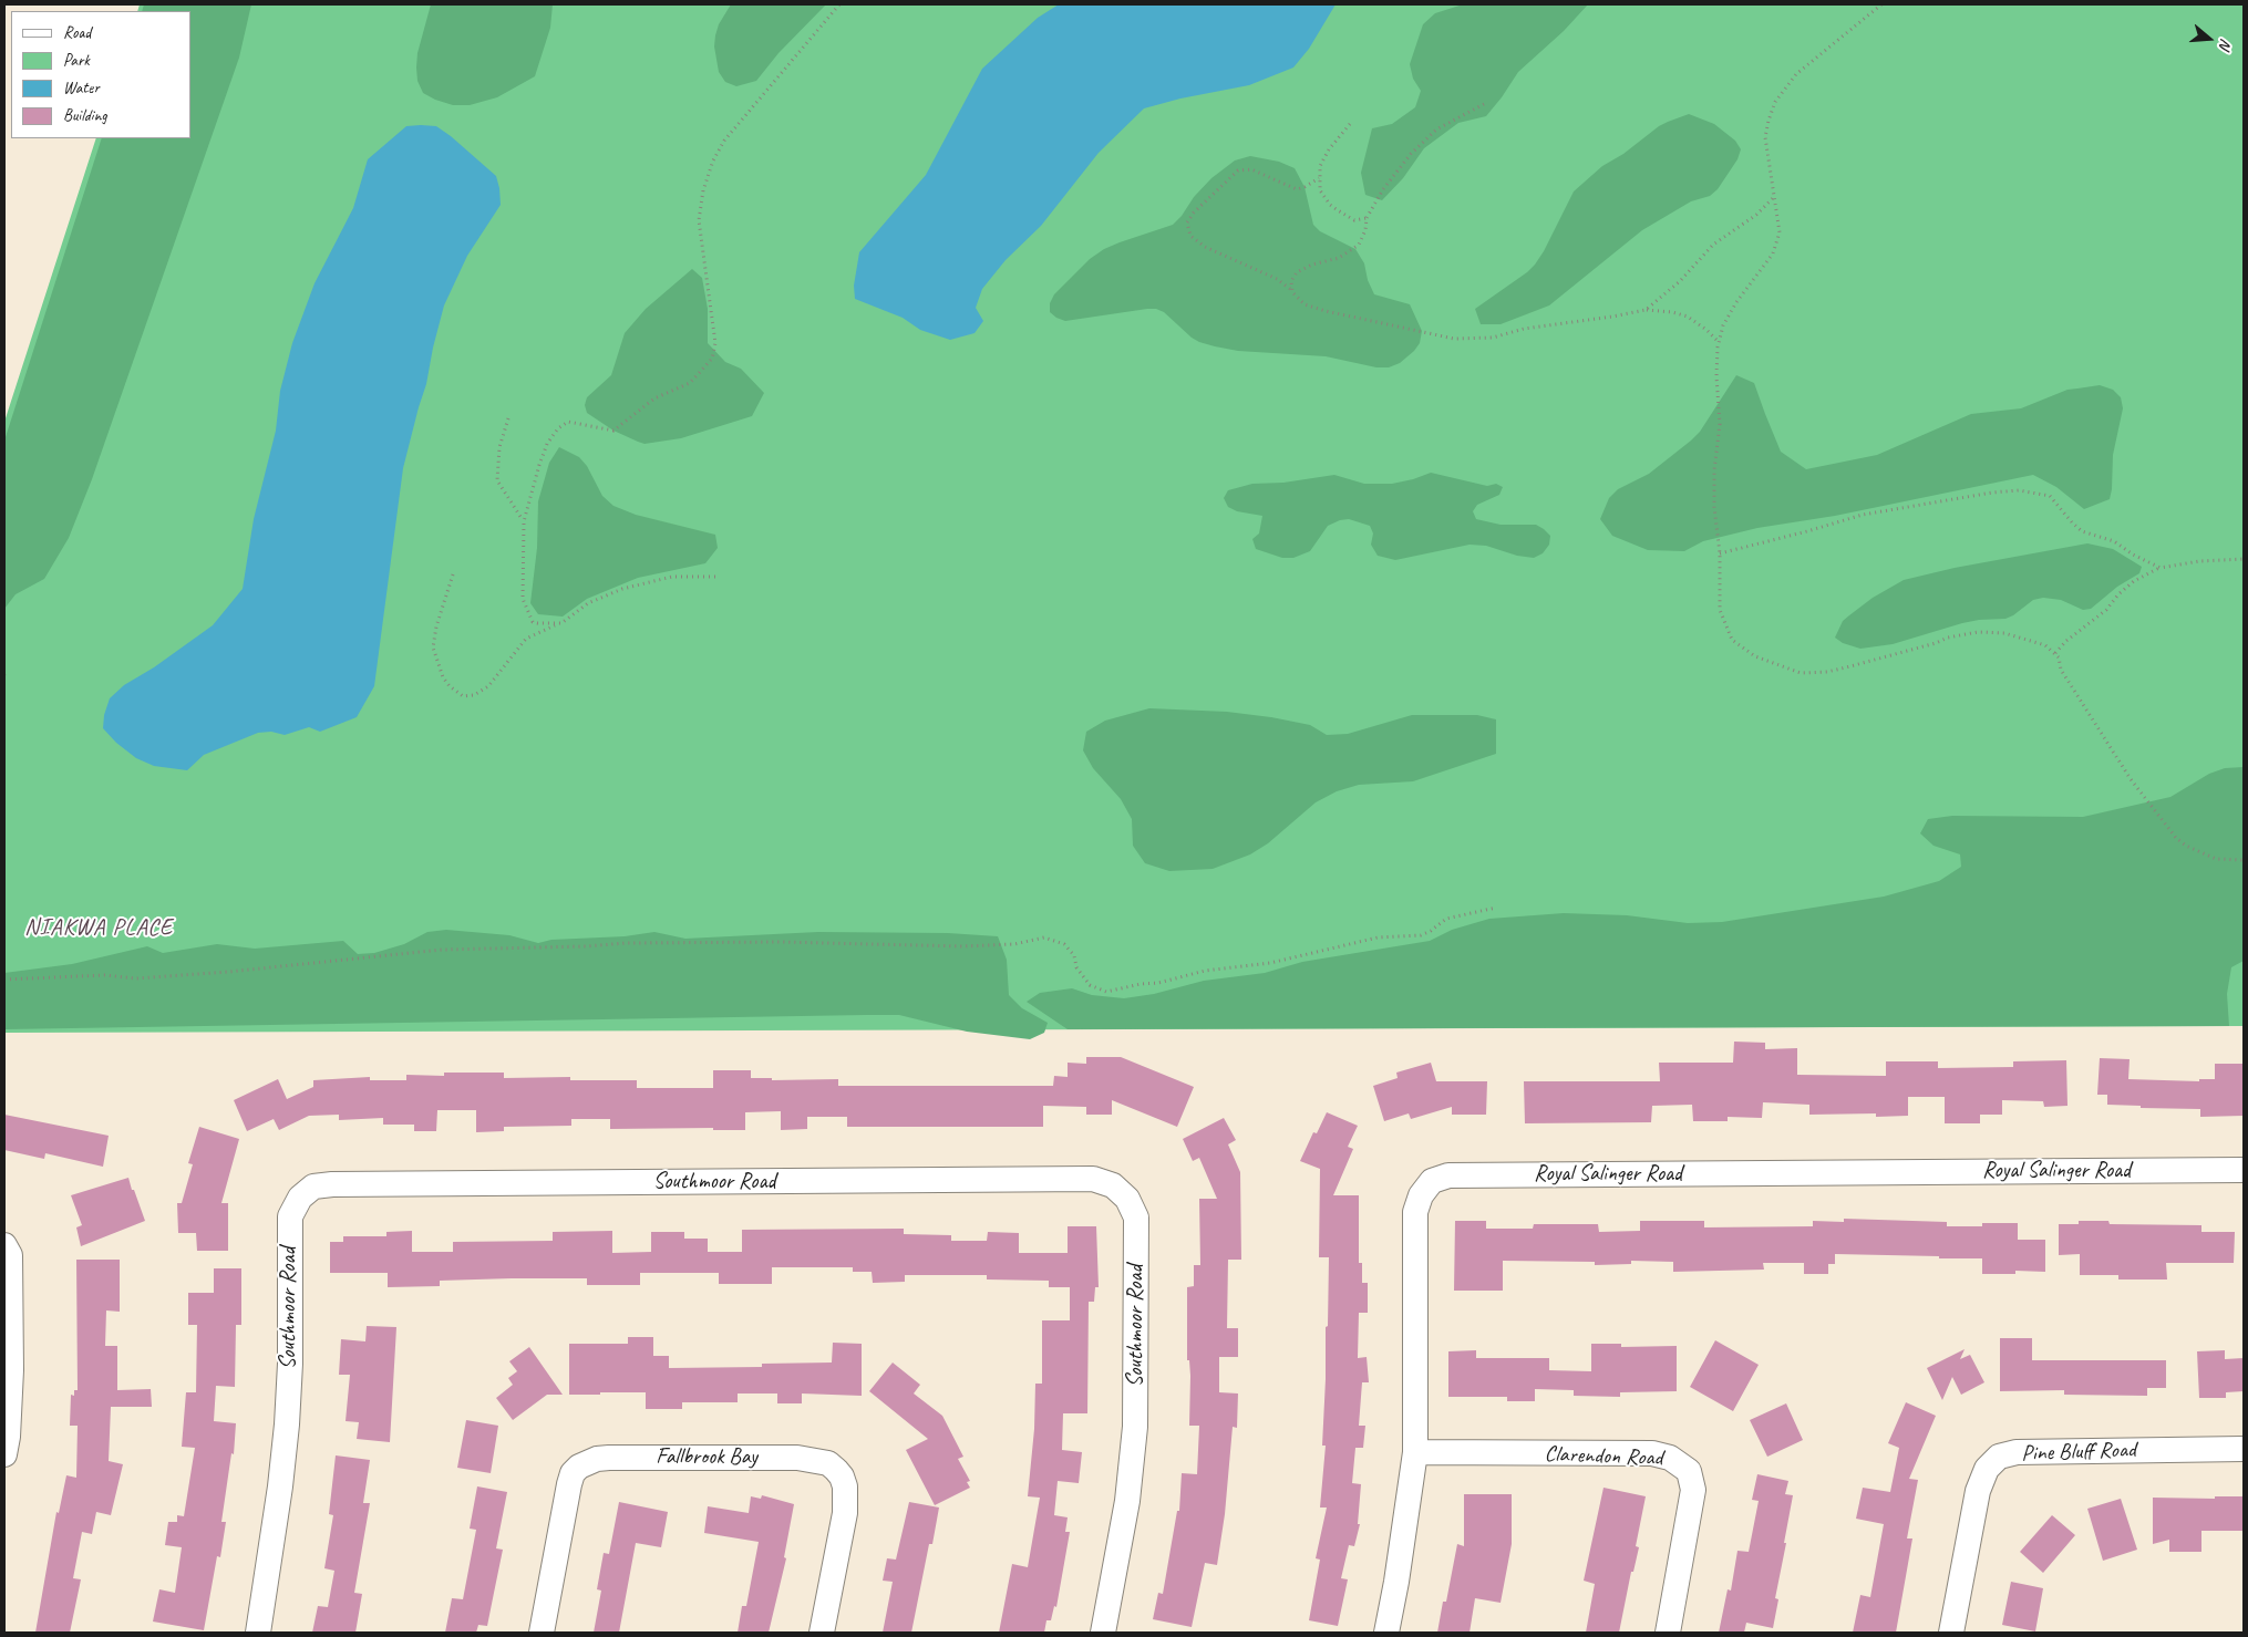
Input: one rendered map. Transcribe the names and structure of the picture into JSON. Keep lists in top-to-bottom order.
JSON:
{
  "streets": {
    "street": [
      "Royal Salinger Road",
      "Southmoor Road",
      "Pine Bluff Road",
      "Clarendon Road",
      "Fallbrook Bay"
    ]
  },
  "crossings": [
    ["Royal Salinger Road", "Clarendon Road"]
  ],
  "districts": ["NIAKWA PLACE"],
  "legend": [
    "Road",
    "Park",
    "Water",
    "Building"
  ],
  "north": "right"
}
